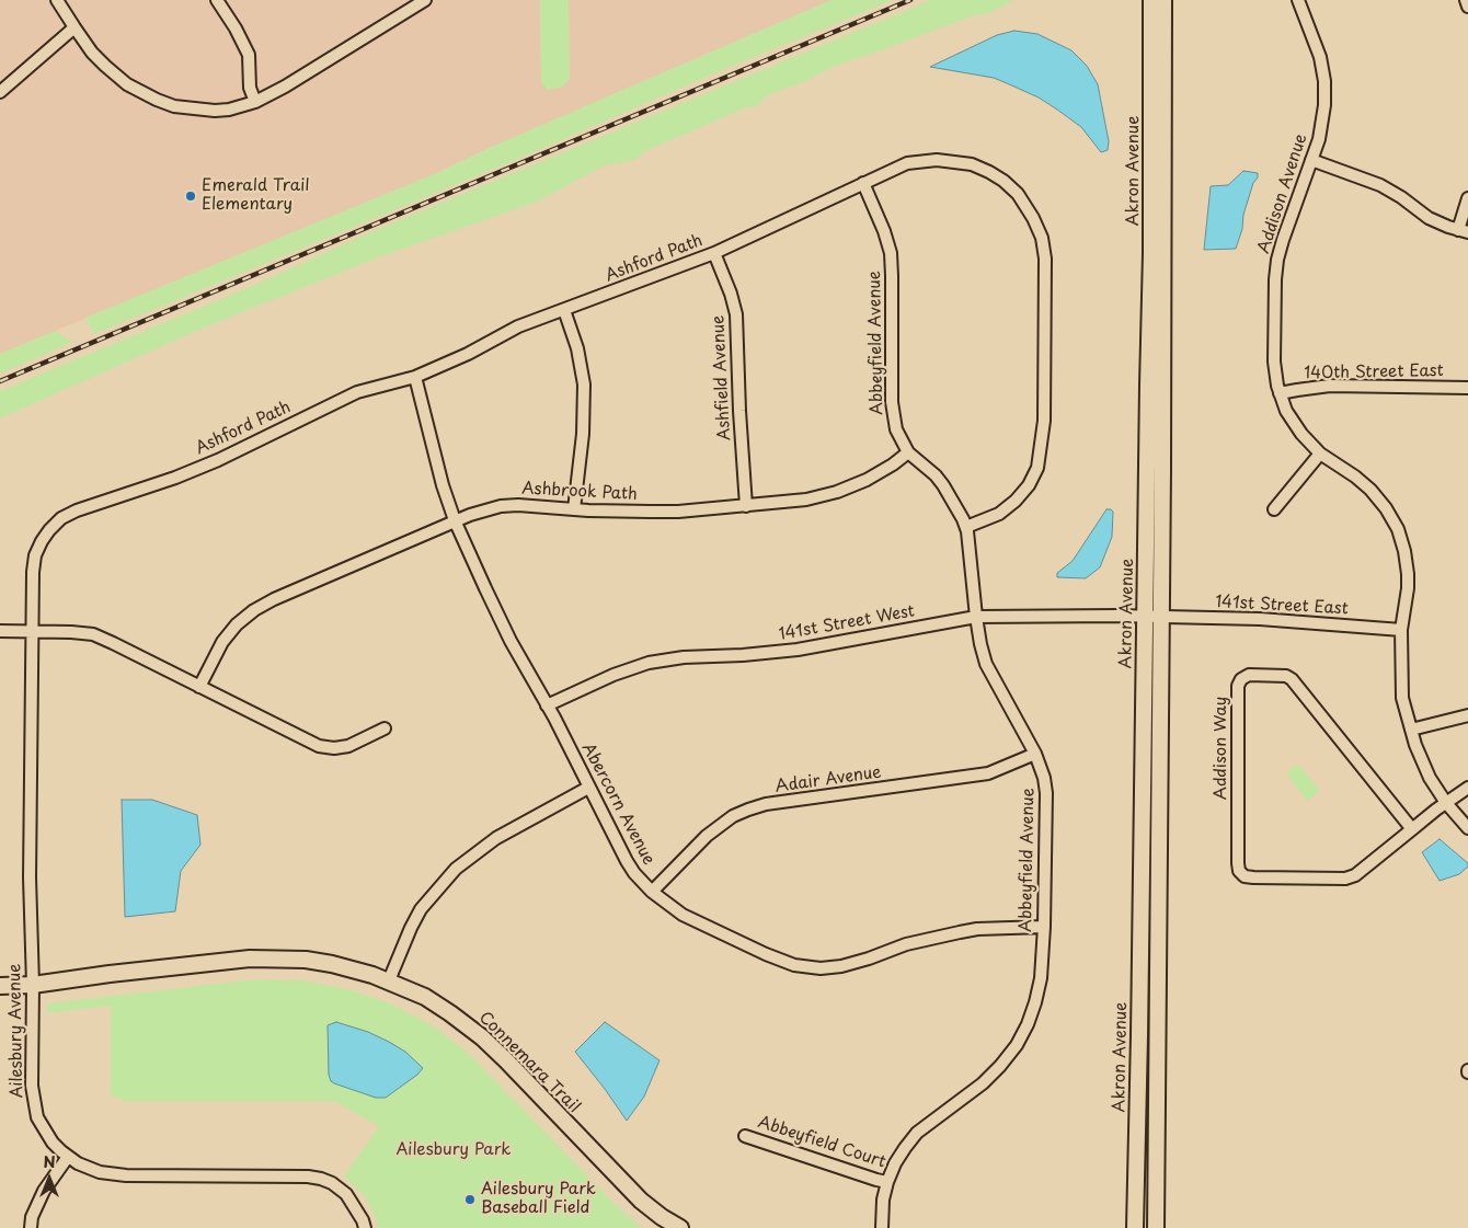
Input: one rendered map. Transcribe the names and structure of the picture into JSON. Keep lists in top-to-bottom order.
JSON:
{
  "streets": {
    "street": [
      "Akron Avenue",
      "Addison Avenue",
      "Ashford Path",
      "Abbeyfield Avenue",
      "140th Street East",
      "Ashfield Avenue",
      "Ashbrook Path",
      "141st Street East",
      "141st Street West",
      "Addison Way",
      "Adair Avenue",
      "Abercorn Avenue",
      "Ailesbury Avenue",
      "Connemara Trail",
      "Abbeyfield Court"
    ]
  },
  "crossings": [
    ["Akron Avenue", "141st Street East"],
    ["Akron Avenue", "141st Street West"],
    ["Addison Avenue", "140th Street East"],
    ["Addison Avenue", "141st Street East"],
    ["Addison Avenue", "Addison Way"],
    ["Ashford Path", "Abbeyfield Avenue"],
    ["Ashford Path", "Ashfield Avenue"],
    ["Ashford Path", "Abercorn Avenue"],
    ["Ashford Path", "Ailesbury Avenue"],
    ["Abbeyfield Avenue", "Ashbrook Path"],
    ["Abbeyfield Avenue", "141st Street West"],
    ["Abbeyfield Avenue", "Adair Avenue"],
    ["Abbeyfield Avenue", "Abercorn Avenue"],
    ["Abbeyfield Avenue", "Abbeyfield Court"],
    ["Ashfield Avenue", "Ashbrook Path"],
    ["Ashbrook Path", "Abercorn Avenue"],
    ["141st Street East", "141st Street West"],
    ["141st Street West", "Abercorn Avenue"],
    ["Adair Avenue", "Abercorn Avenue"],
    ["Ailesbury Avenue", "Connemara Trail"]
  ],
  "parks": ["Ailesbury Park"],
  "places": ["Emerald Trail Elementary", "Ailesbury Park Baseball Field"],
  "north": "top"
}
